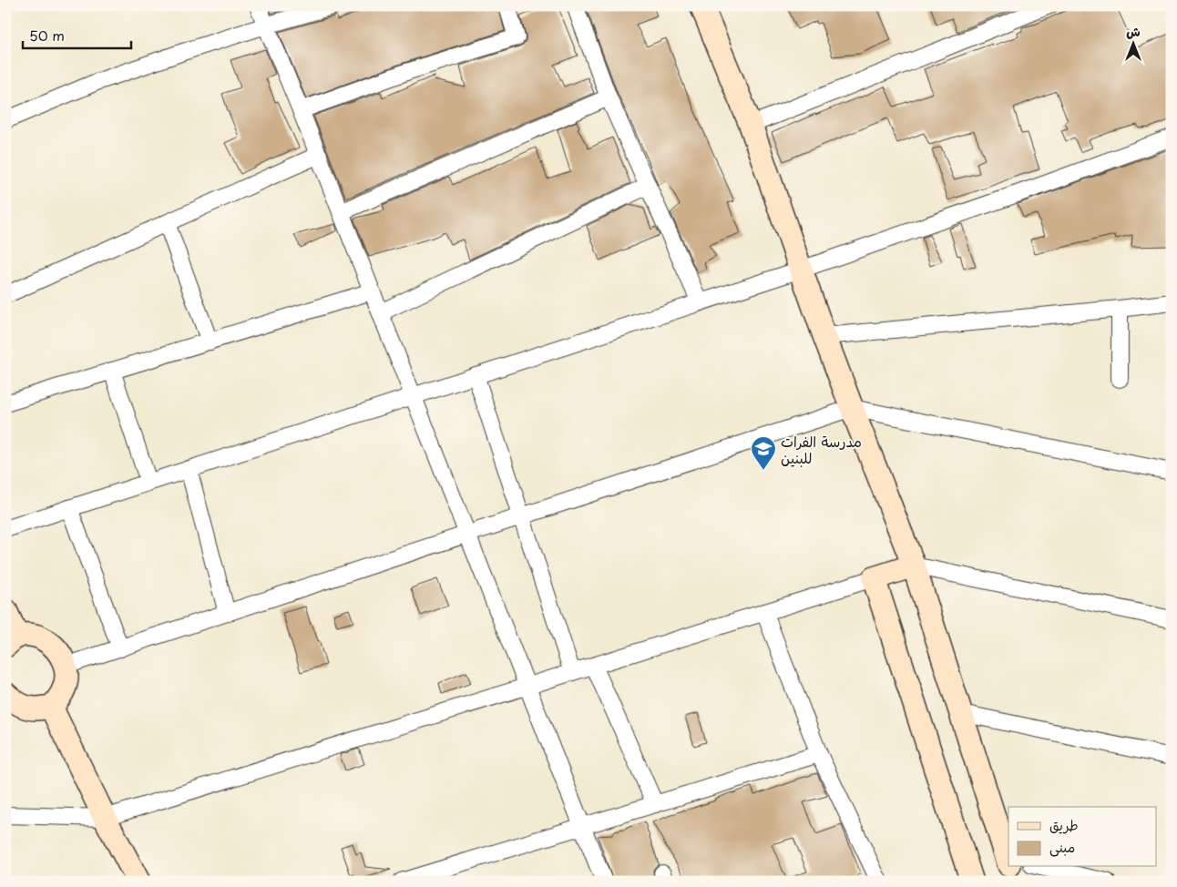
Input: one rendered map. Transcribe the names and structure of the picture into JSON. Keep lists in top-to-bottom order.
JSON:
{
  "places": {
    "school or university": ["مدرسة الفرات للبنين"]
  },
  "legend": ["طريق", "مبنى"],
  "scale_bar": "50 m",
  "north": "top"
}
